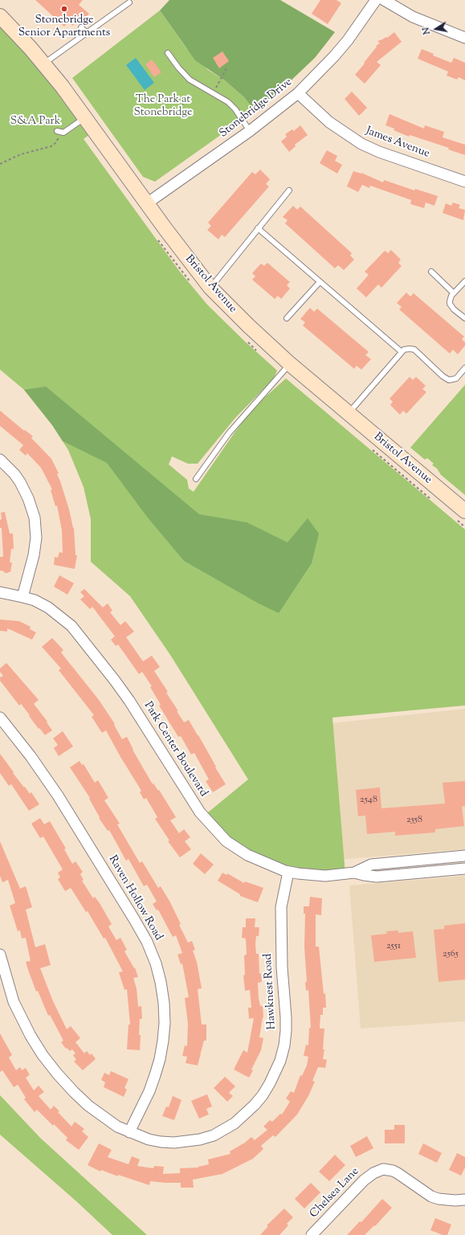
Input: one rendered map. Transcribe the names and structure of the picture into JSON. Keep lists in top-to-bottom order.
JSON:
{
  "streets": {
    "street": [
      "Stonebridge Drive",
      "James Avenue",
      "Bristol Avenue",
      "Park Center Boulevard",
      "Raven Hollow Road",
      "Hawknest Road",
      "Chelsea Lane"
    ]
  },
  "crossings": [
    ["Stonebridge Drive", "James Avenue"],
    ["Stonebridge Drive", "Bristol Avenue"],
    ["Park Center Boulevard", "Hawknest Road"],
    ["Raven Hollow Road", "Hawknest Road"]
  ],
  "parks": ["The Park at Stonebridge", "S&A Park"],
  "places": ["Stonebridge Senior Apartments"],
  "house_numbers": [
    "2548",
    "2558",
    "2551",
    "2565"
  ],
  "north": "left"
}
